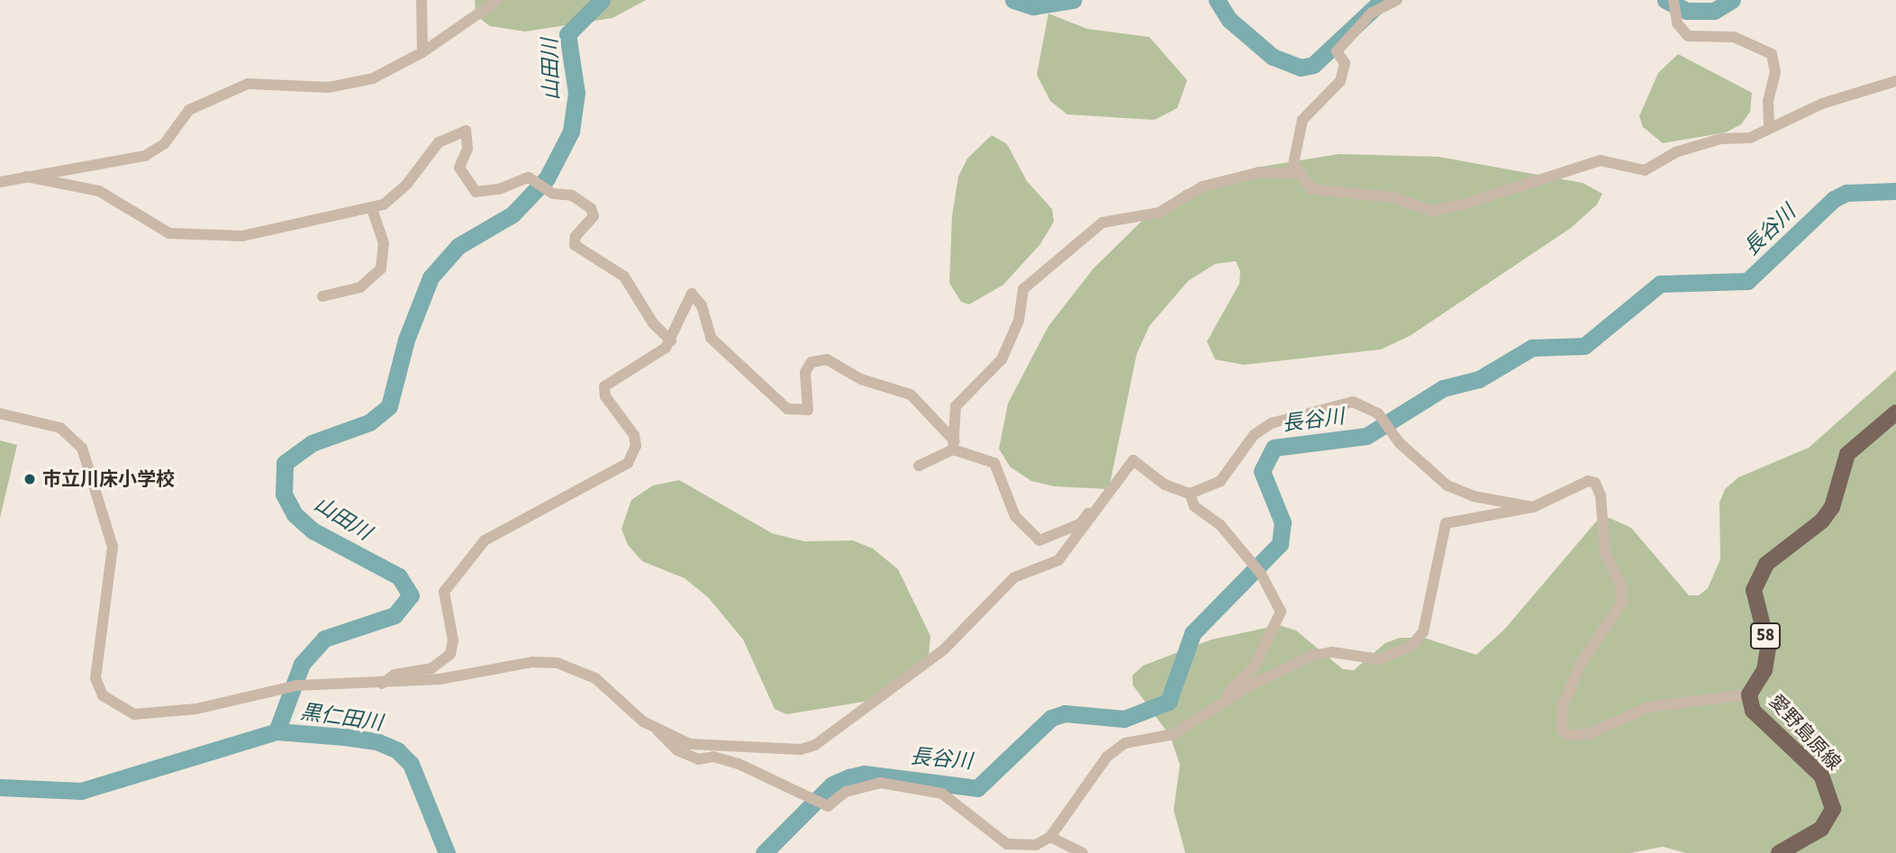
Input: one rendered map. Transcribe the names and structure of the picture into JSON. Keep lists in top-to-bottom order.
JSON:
{
  "streets": {
    "main road": ["58", "愛野島原線"]
  },
  "water": ["山田川", "長谷川", "黒仁田川"],
  "places": ["市立川床小学校"]
}
